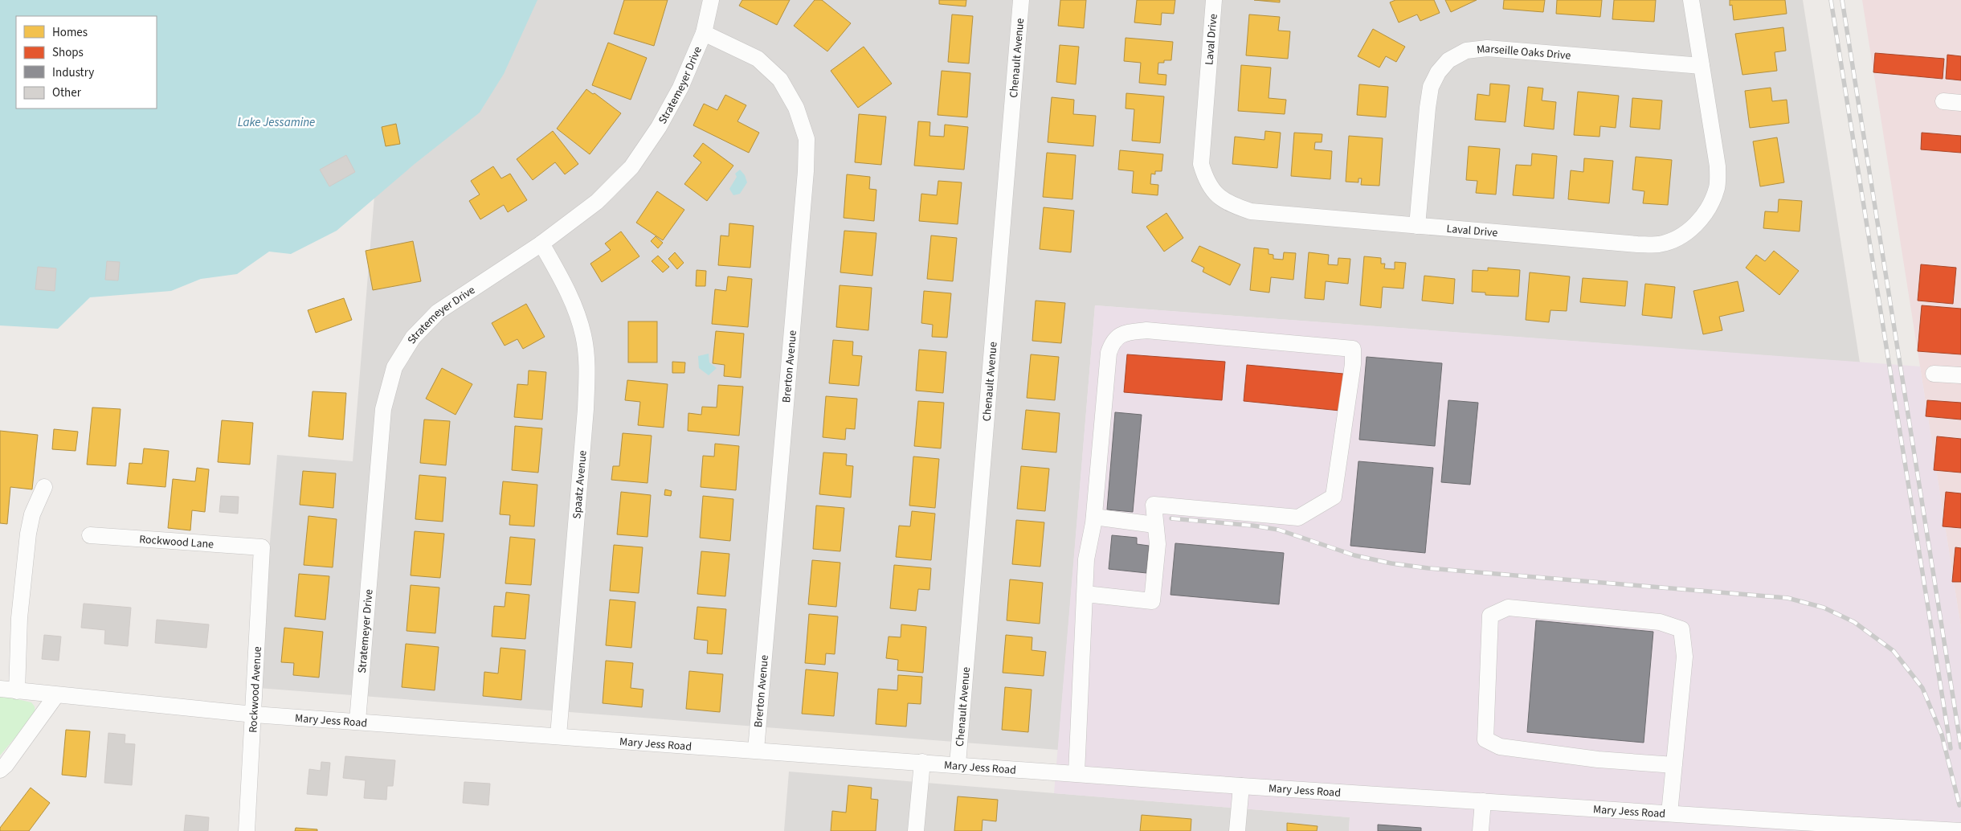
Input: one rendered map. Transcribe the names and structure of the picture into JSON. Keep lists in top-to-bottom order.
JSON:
{
  "streets": {
    "street": [
      "Laval Drive",
      "Marseille Oaks Drive",
      "Chenault Avenue",
      "Stratemeyer Drive",
      "Brerton Avenue",
      "Spaatz Avenue",
      "Rockwood Lane",
      "Rockwood Avenue",
      "Mary Jess Road"
    ]
  },
  "crossings": [
    ["Laval Drive", "Marseille Oaks Drive"],
    ["Chenault Avenue", "Mary Jess Road"],
    ["Stratemeyer Drive", "Brerton Avenue"],
    ["Stratemeyer Drive", "Spaatz Avenue"],
    ["Stratemeyer Drive", "Mary Jess Road"],
    ["Brerton Avenue", "Mary Jess Road"],
    ["Spaatz Avenue", "Mary Jess Road"],
    ["Rockwood Lane", "Rockwood Avenue"],
    ["Rockwood Avenue", "Mary Jess Road"]
  ],
  "water": ["Lake Jessamine"],
  "legend": [
    "Homes",
    "Shops",
    "Industry",
    "Other"
  ]
}
